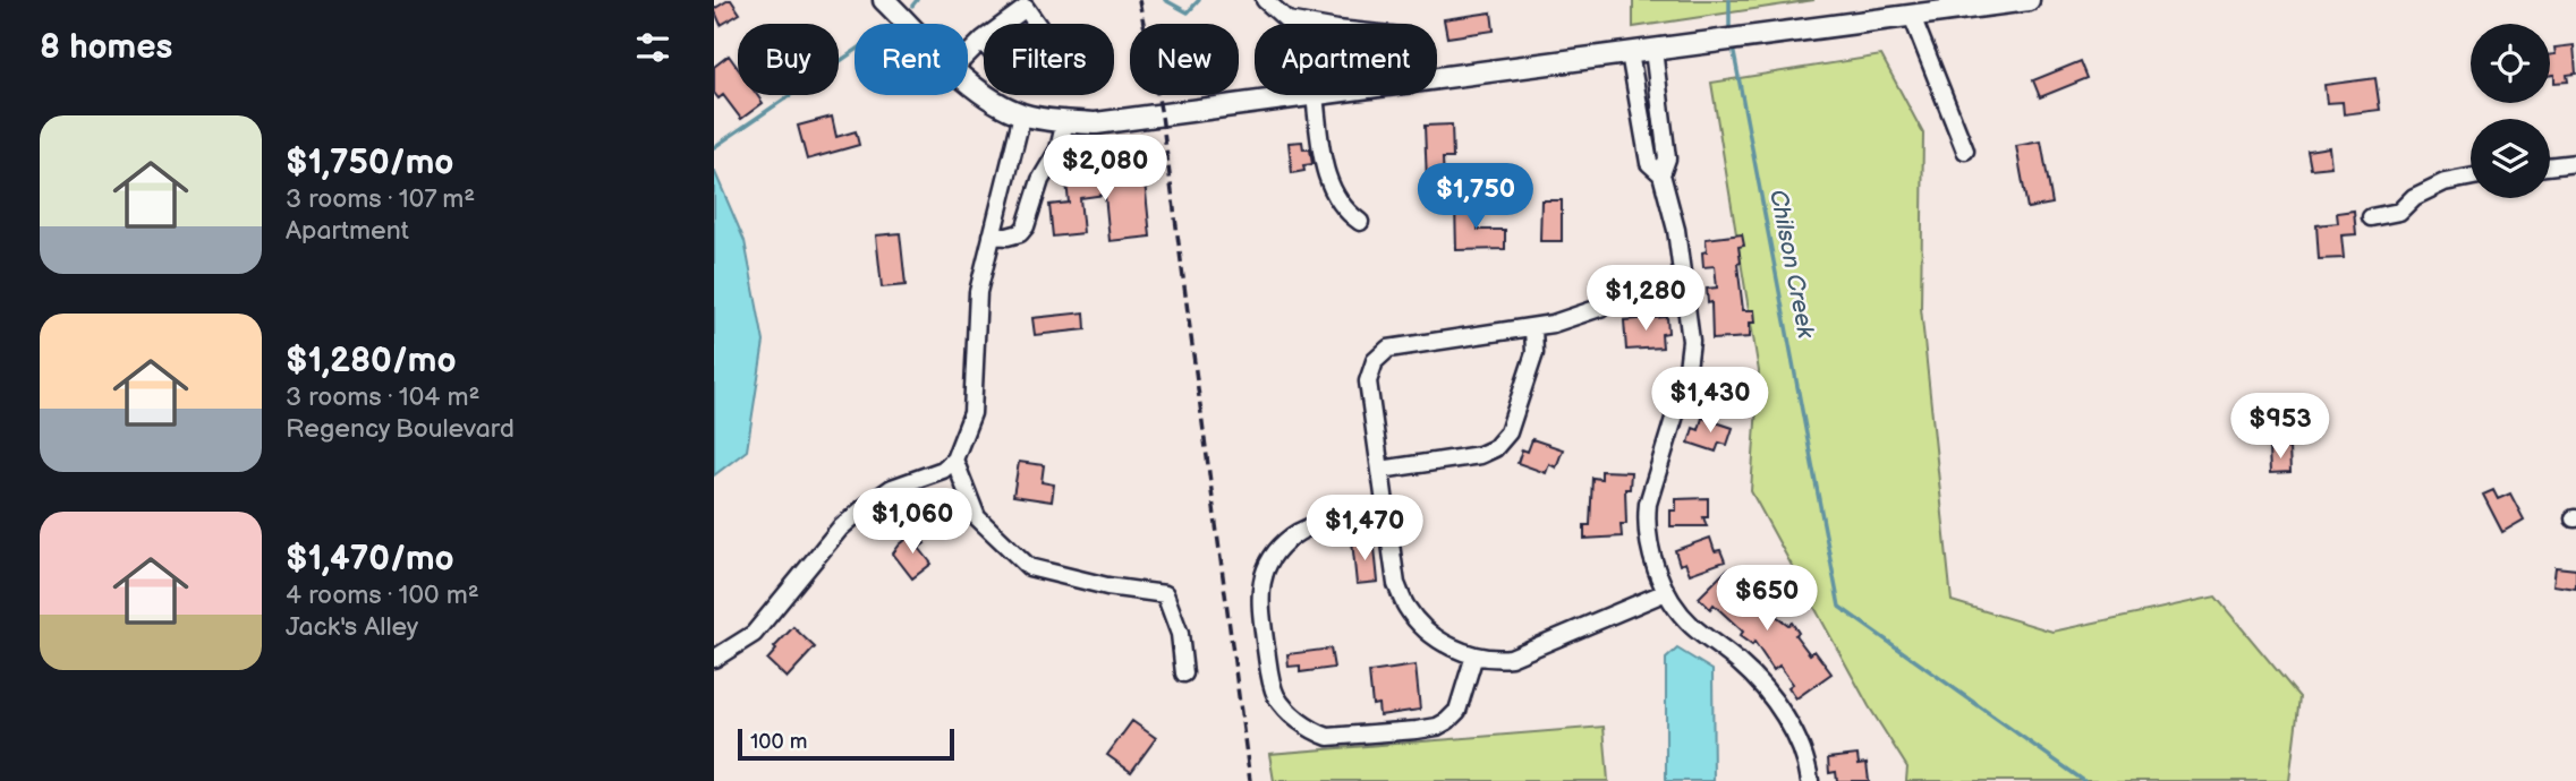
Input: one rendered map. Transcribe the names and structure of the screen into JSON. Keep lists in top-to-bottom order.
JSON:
{
  "water": ["Chilson Creek"],
  "scale_bar": "100 m",
  "page": {
    "heading": "8 homes",
    "chip": [
      "Buy",
      "Rent",
      "Filters",
      "New",
      "Apartment"
    ],
    "list": [
      {
        "name": "$1,750/mo",
        "note": "3 rooms · 107 m² · Apartment"
      },
      {
        "name": "$1,280/mo",
        "note": "3 rooms · 104 m² · Regency Boulevard"
      },
      {
        "name": "$1,470/mo",
        "note": "4 rooms · 100 m² · Jack's Alley"
      }
    ],
    "price": [
      "$2,080",
      "$1,750",
      "$1,280",
      "$1,430",
      "$953",
      "$1,060",
      "$1,470",
      "$650"
    ],
    "scale": "100 m"
  }
}
